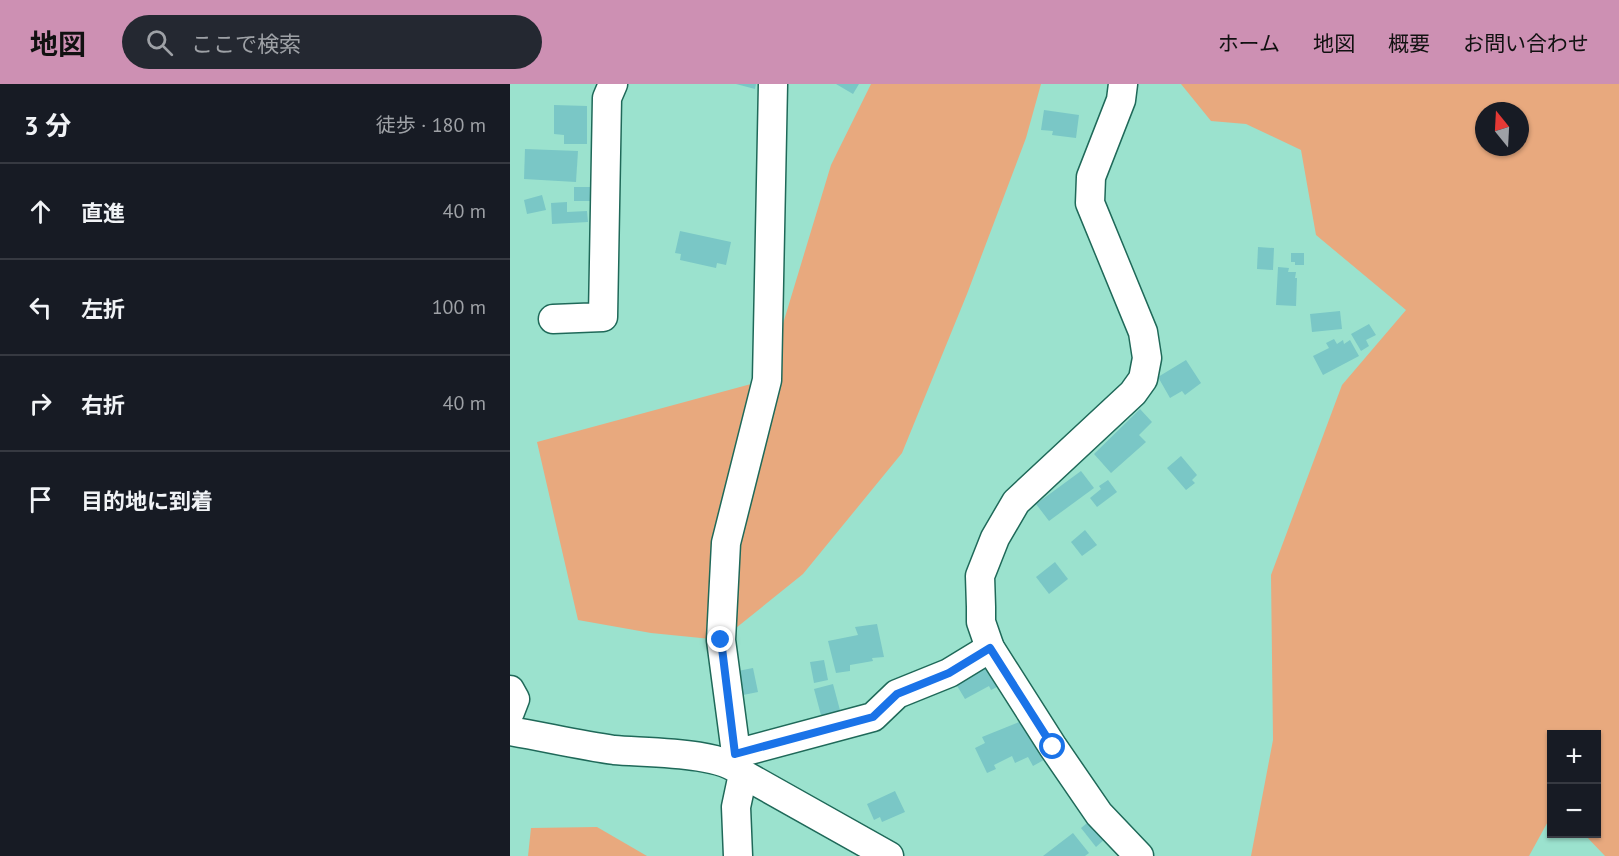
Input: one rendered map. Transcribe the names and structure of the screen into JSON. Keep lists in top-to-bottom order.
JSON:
{
  "north": "top",
  "page": {
    "header": "地図",
    "search": "ここで検索",
    "nav": [
      "ホーム",
      "地図",
      "概要",
      "お問い合わせ"
    ],
    "heading": ["3 分", "徒歩 · 180 m"],
    "list": [
      ["直進", "40 m"],
      ["左折", "100 m"],
      ["右折", "40 m"],
      "目的地に到着"
    ],
    "map_buttons": ["+", "−"]
  }
}
